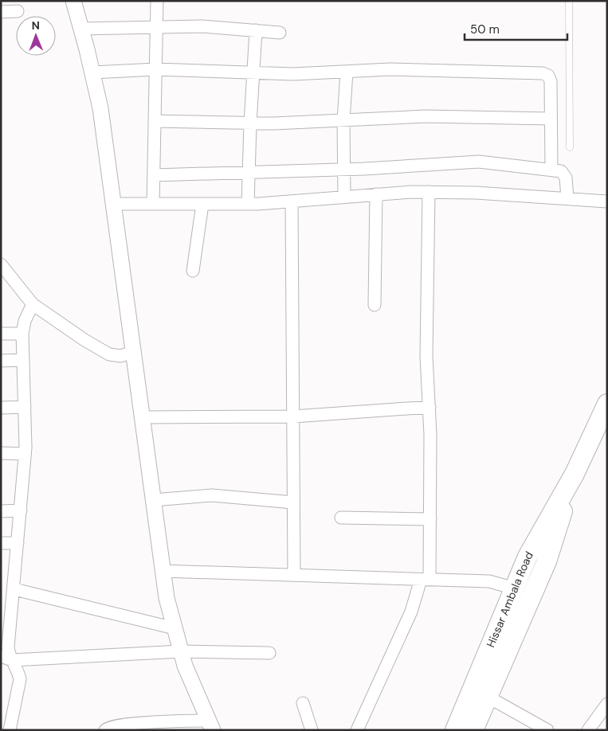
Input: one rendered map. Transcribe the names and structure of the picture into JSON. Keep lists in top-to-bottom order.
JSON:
{
  "streets": {
    "main road": ["Hissar Ambala Road"]
  },
  "scale_bar": "50 m",
  "north": "top"
}
